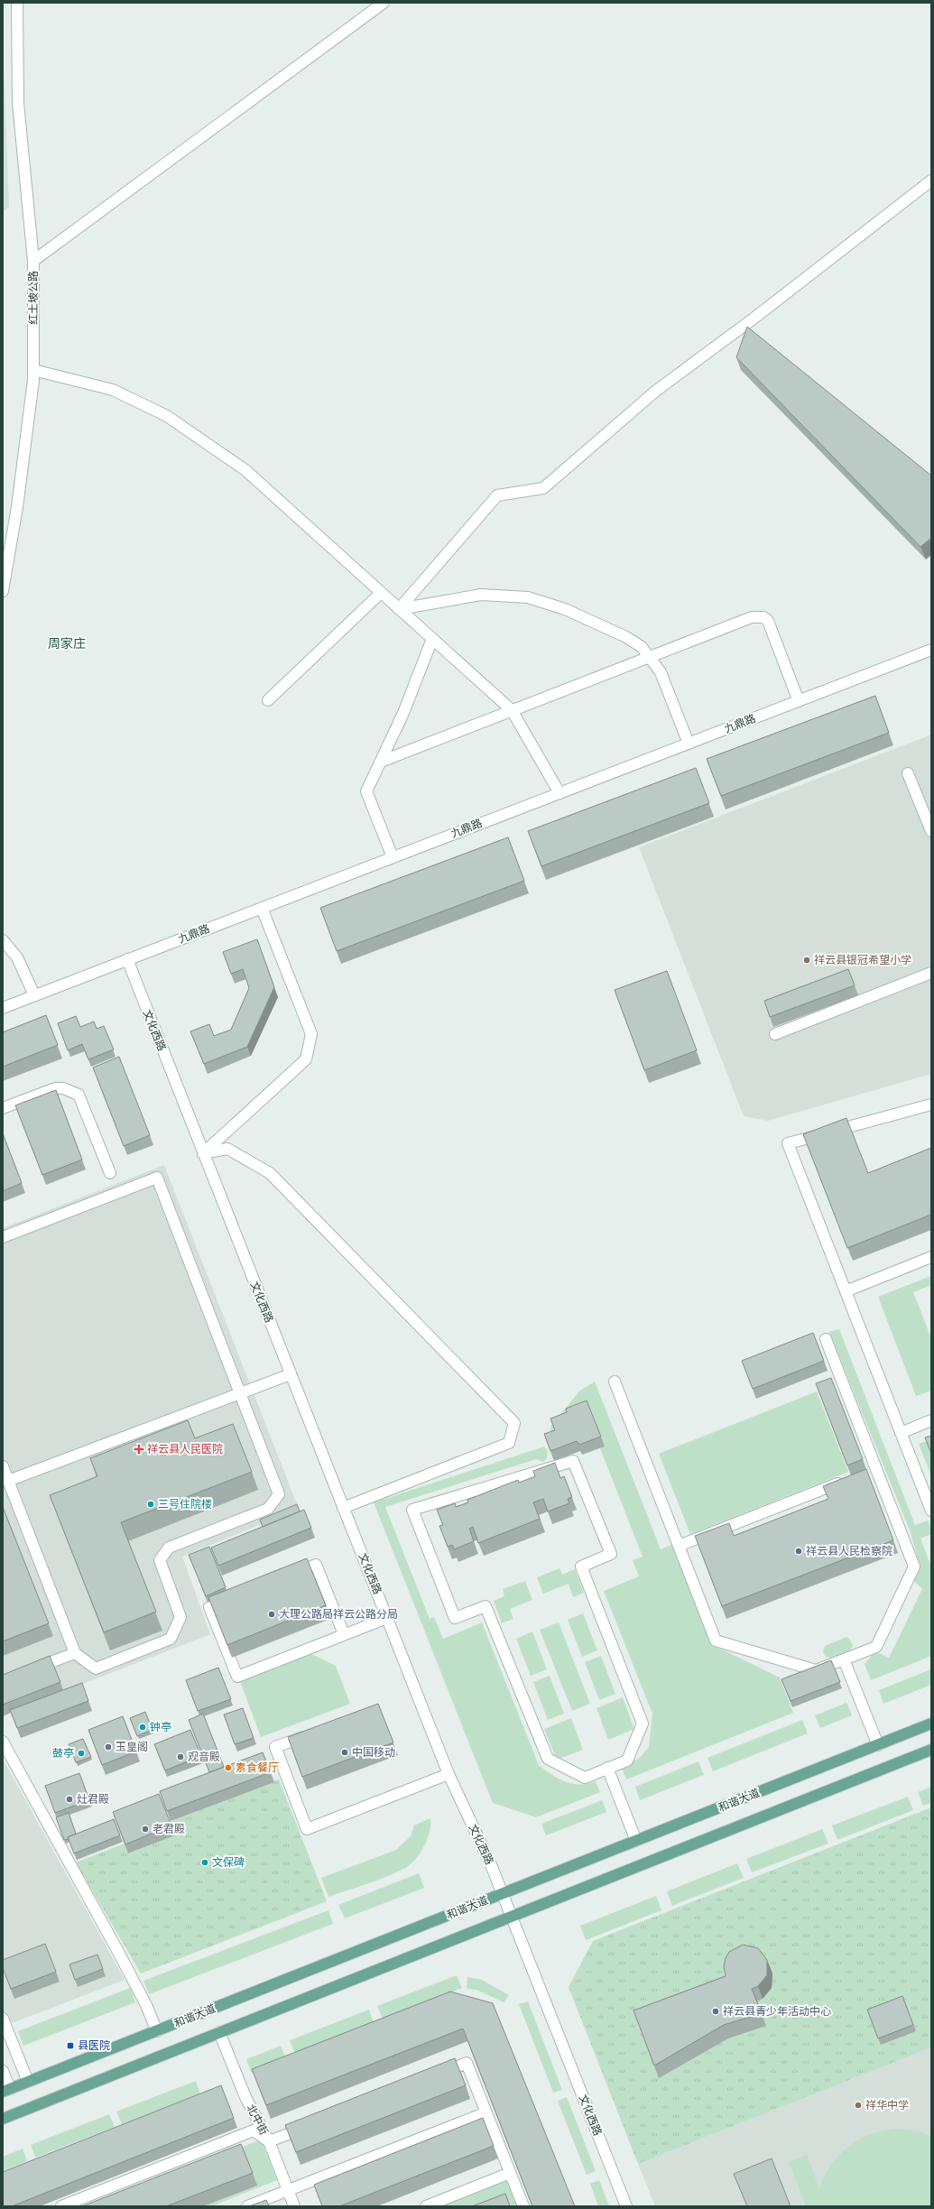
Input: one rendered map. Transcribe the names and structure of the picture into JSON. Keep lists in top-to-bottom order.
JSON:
{
  "streets": {
    "main road": ["和谐大道"],
    "street": [
      "红土坡公路",
      "九鼎路",
      "文化西路",
      "北中街"
    ]
  },
  "crossings": [
    ["九鼎路", "文化西路"],
    ["文化西路", "和谐大道"]
  ],
  "districts": ["周家庄"],
  "places": {
    "other": [
      "祥云县银冠希望小学",
      "三号住院楼",
      "祥云县人民检察院",
      "大理公路局祥云公路分局",
      "钟亭",
      "玉皇阁",
      "中国移动",
      "鼓亭",
      "观音殿",
      "素食餐厅",
      "灶君殿",
      "老君殿",
      "文保碑",
      "祥云县青少年活动中心",
      "祥华中学"
    ],
    "health": ["祥云县人民医院"],
    "transit": ["县医院"]
  }
}
